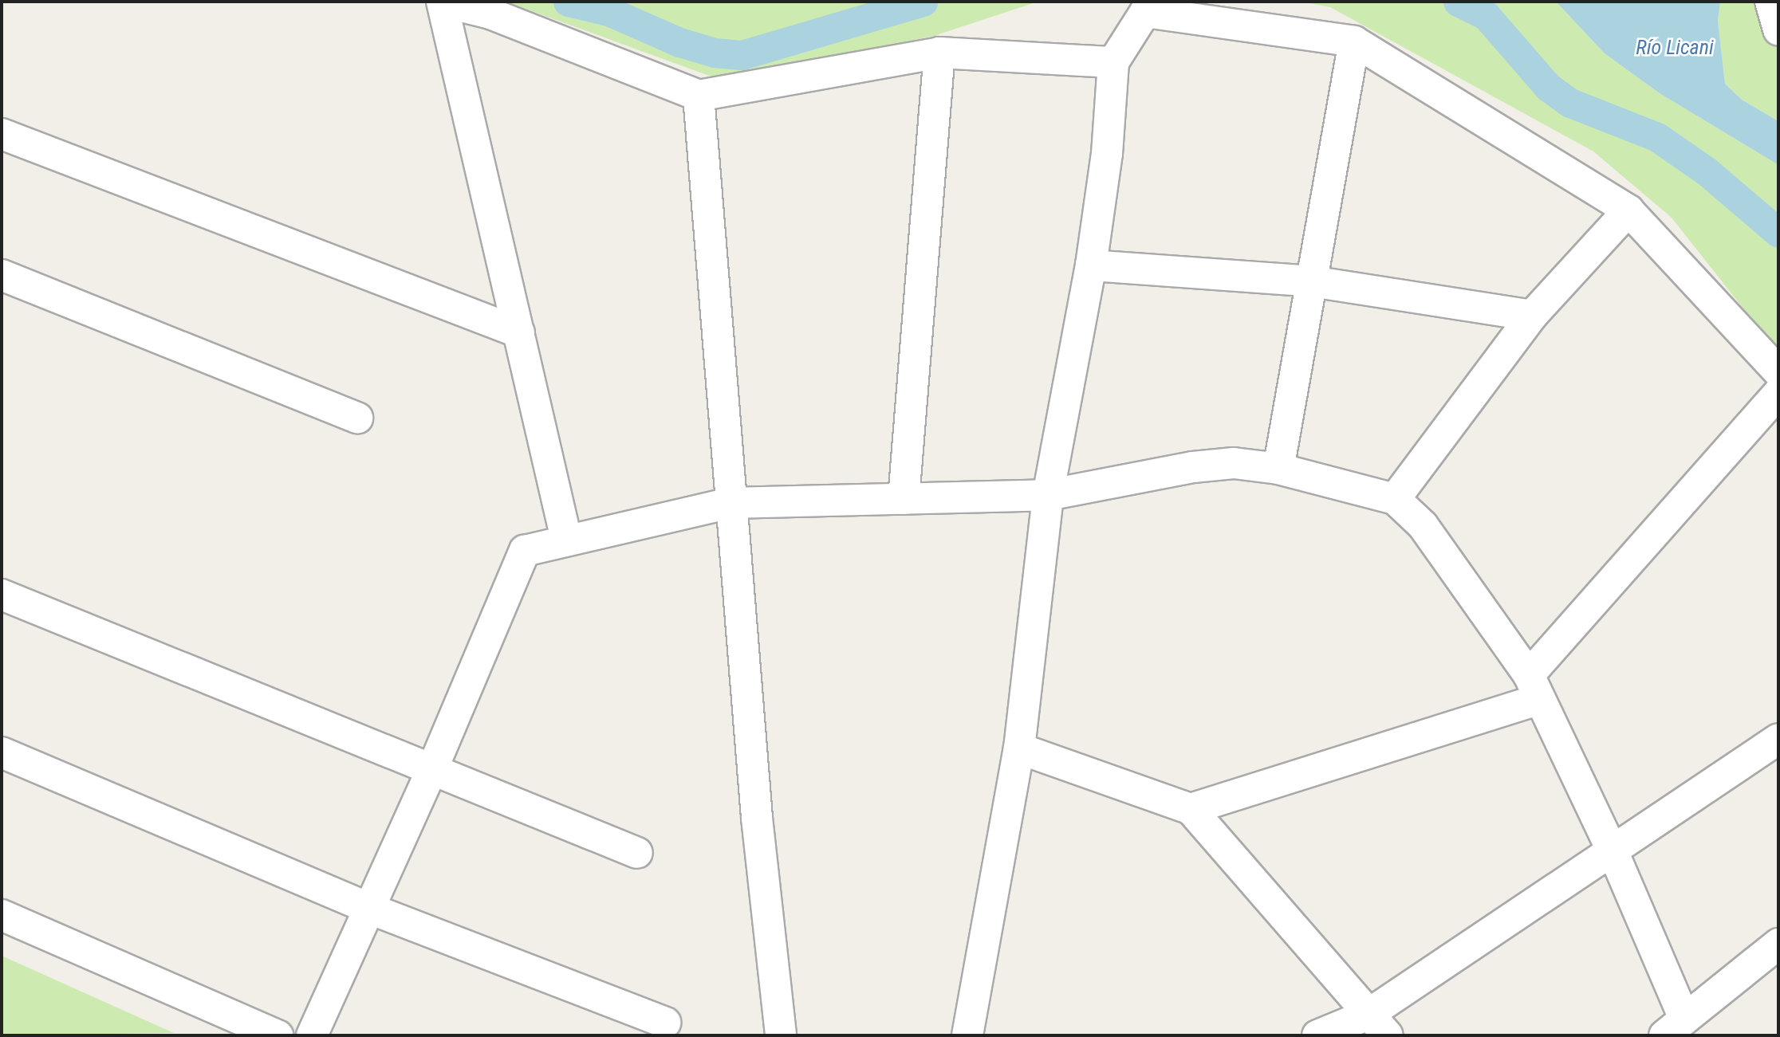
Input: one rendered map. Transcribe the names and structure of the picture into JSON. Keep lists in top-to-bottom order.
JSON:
{
  "water": ["Río Licani"]
}
